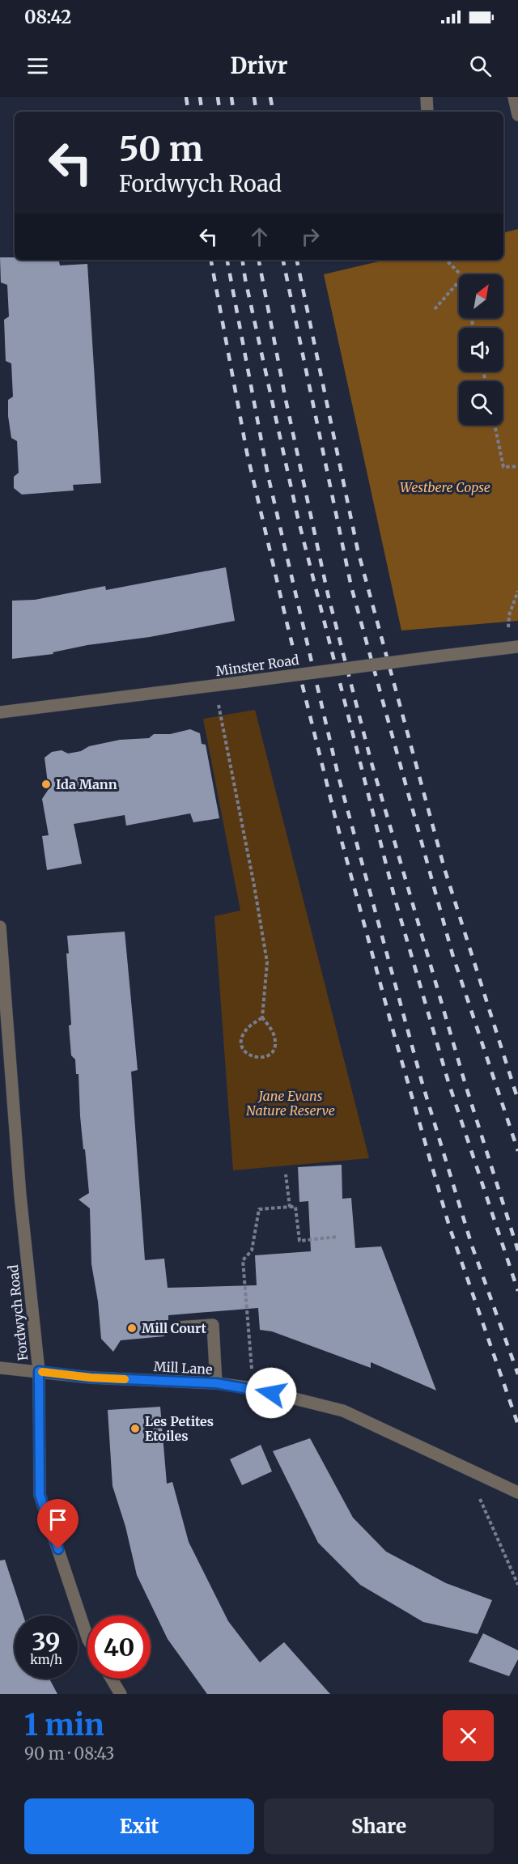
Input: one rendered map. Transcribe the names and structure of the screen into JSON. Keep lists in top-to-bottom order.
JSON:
{
  "streets": {
    "street": ["Minster Road", "Fordwych Road", "Mill Lane"]
  },
  "crossings": [
    ["Fordwych Road", "Mill Lane"]
  ],
  "parks": ["Westbere Copse", "Jane Evans Nature Reserve"],
  "places": ["Ida Mann", "Mill Court", "Les Petites Etoiles"],
  "north": "top right",
  "page": {
    "status": "08:42",
    "header": "Drivr",
    "turn": ["50 m", "Fordwych Road"],
    "speed": "39 km/h",
    "limit": "40",
    "heading": ["1 min", "90 m · 08:43"],
    "buttons": ["Exit", "Share"]
  }
}
